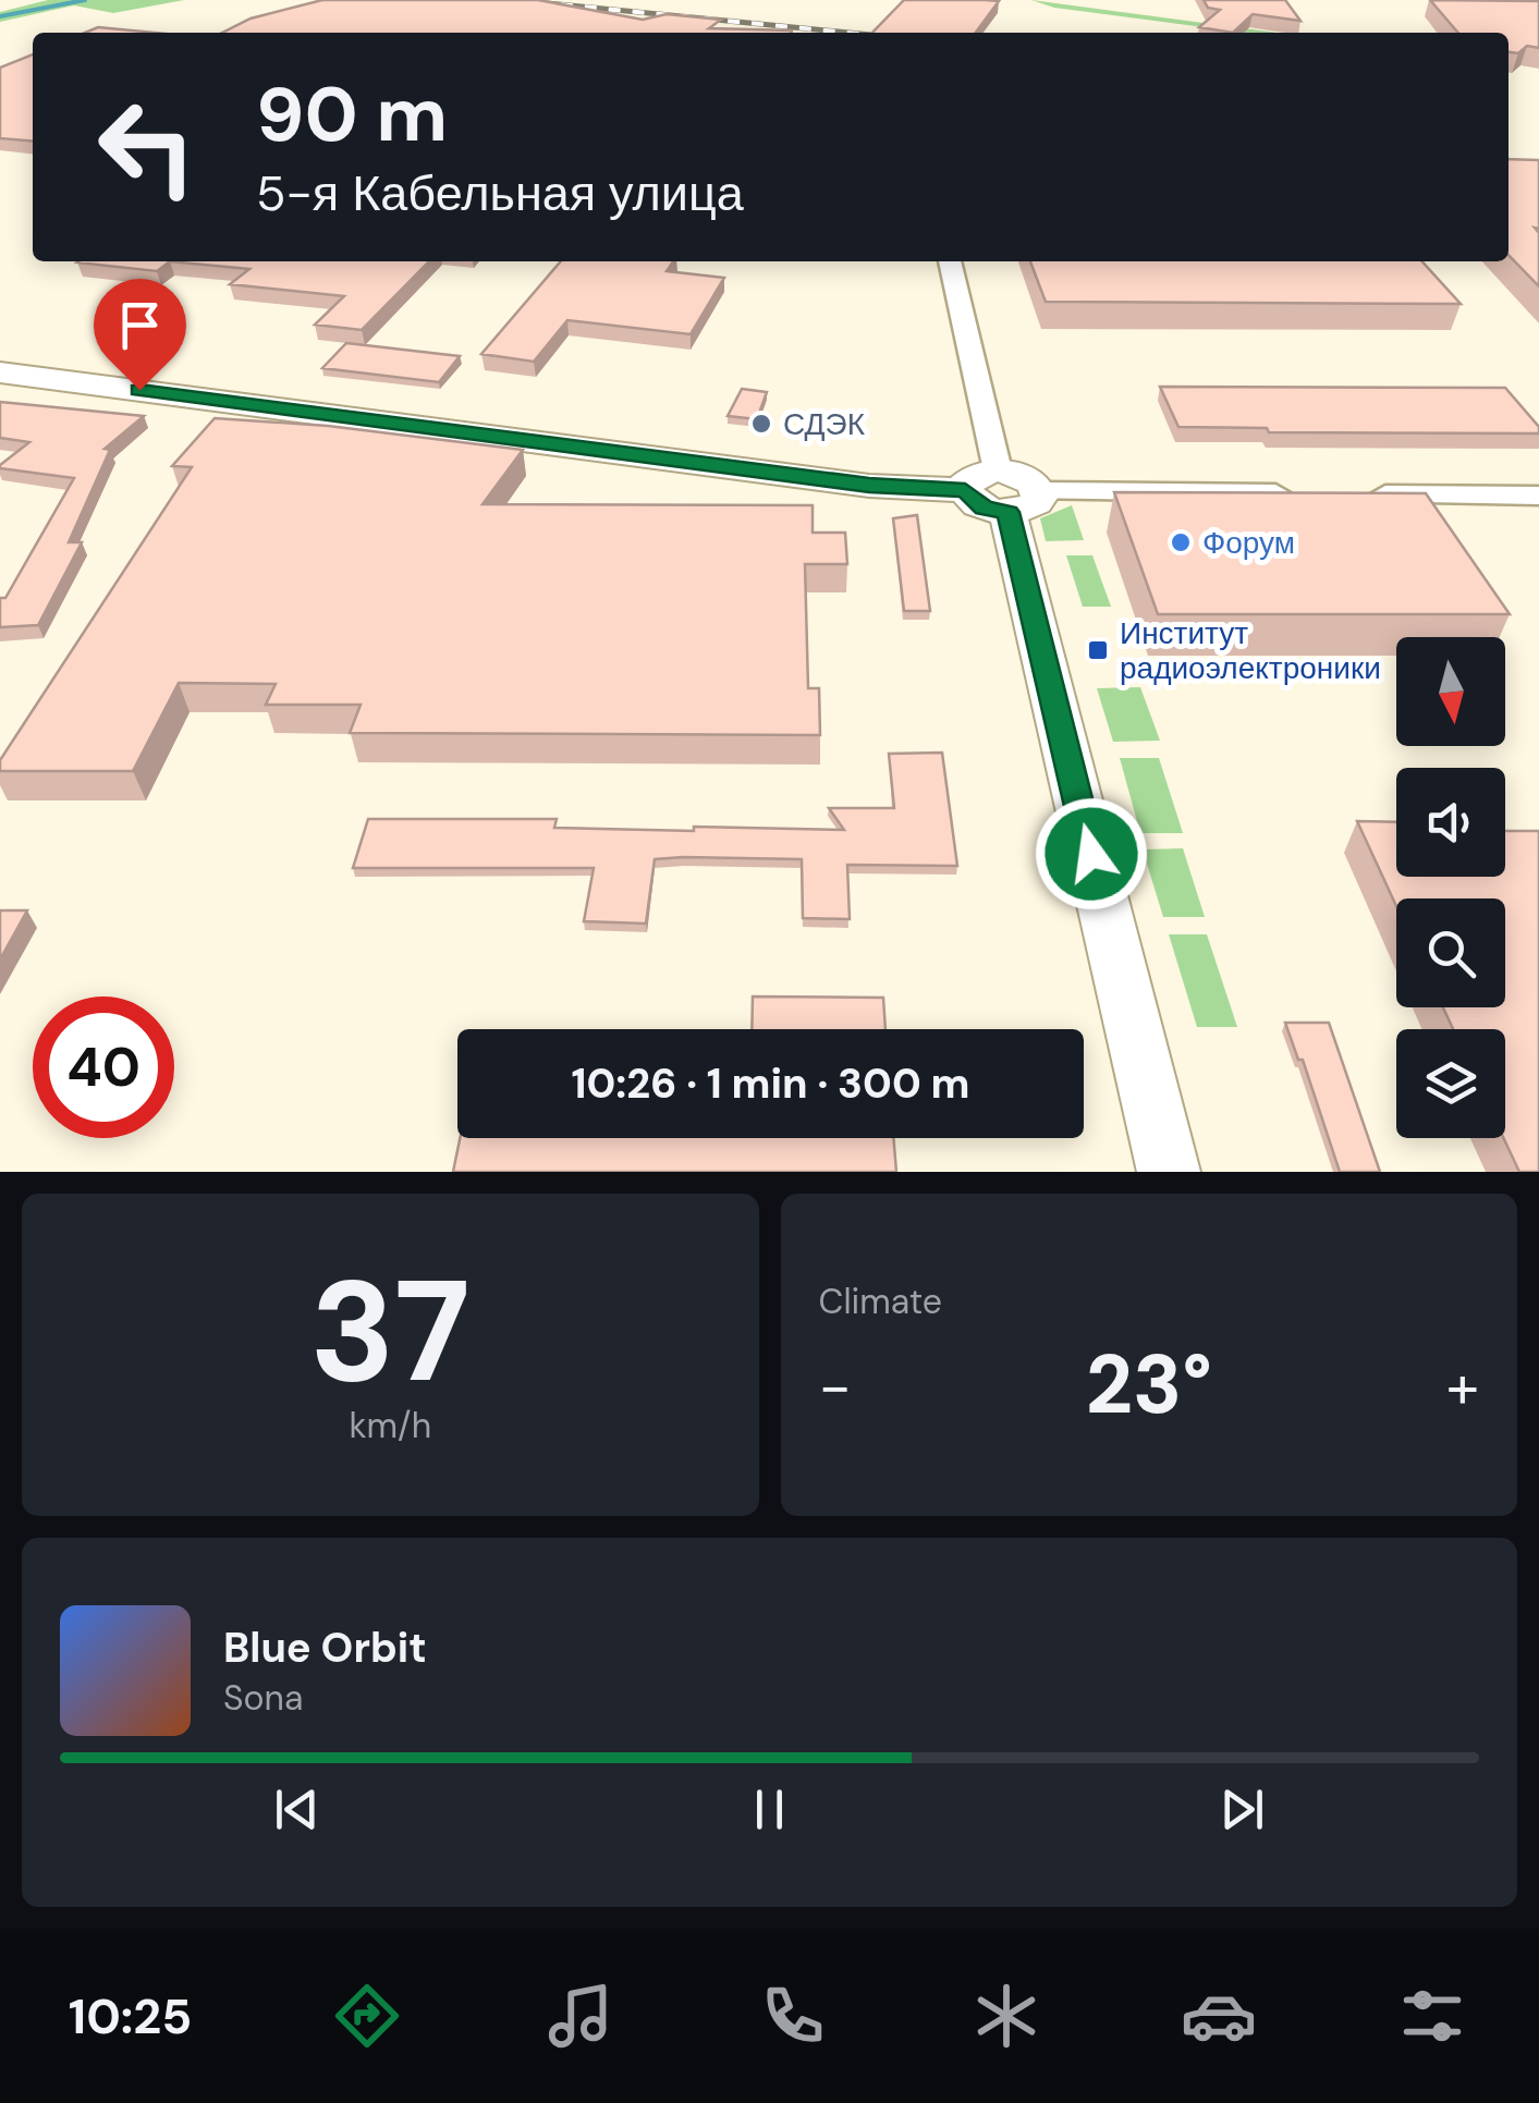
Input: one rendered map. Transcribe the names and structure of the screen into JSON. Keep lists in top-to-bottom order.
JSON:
{
  "places": {
    "other": ["СДЭК", "Форум"],
    "transit": ["Институт радиоэлектроники"]
  },
  "north": "bottom",
  "page": {
    "turn": ["90 m", "5-я Кабельная улица"],
    "limit": "40",
    "trip": "10:26 · 1 min · 300 m",
    "tile": [
      ["37", "km/h"],
      "Climate"
    ],
    "heat": ["−", "23°", "+"],
    "song": ["Blue Orbit", "Sona"],
    "tabs": "10:25"
  }
}
